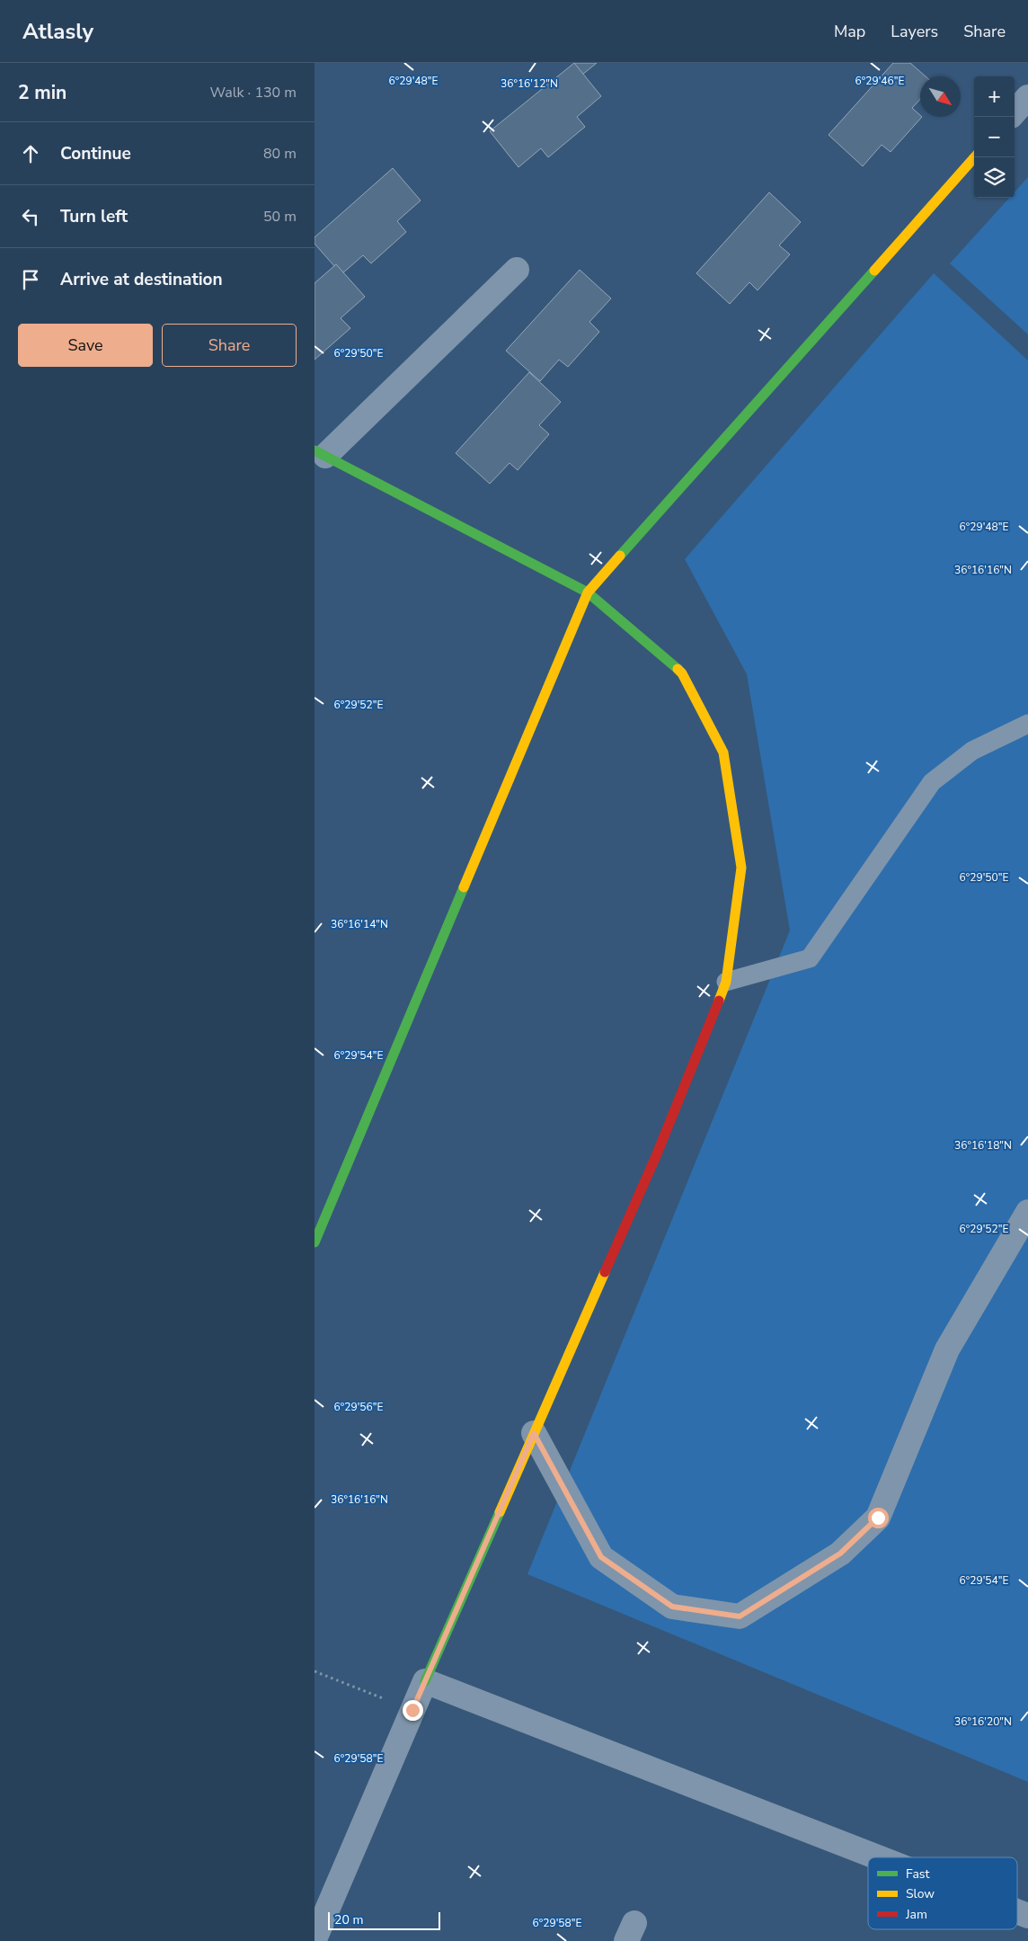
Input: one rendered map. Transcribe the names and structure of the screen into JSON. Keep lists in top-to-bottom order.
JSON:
{
  "legend": ["Fast", "Slow", "Jam"],
  "scale_bar": "20 m",
  "north": "bottom right",
  "page": {
    "header": "Atlasly",
    "nav": ["Map", "Layers", "Share"],
    "heading": ["2 min", "Walk · 130 m"],
    "map_buttons": ["+", "−"],
    "list": [
      ["Continue", "80 m"],
      ["Turn left", "50 m"],
      "Arrive at destination"
    ],
    "buttons": ["Save", "Share"],
    "scale": "20 m"
  },
  "coordinates": [
    "6°29'48\"E",
    "6°29'46\"E",
    "36°16'12\"N",
    "6°29'50\"E",
    "36°16'16\"N",
    "6°29'52\"E",
    "36°16'14\"N",
    "6°29'54\"E",
    "36°16'18\"N",
    "6°29'56\"E",
    "36°16'20\"N",
    "6°29'58\"E"
  ]
}
